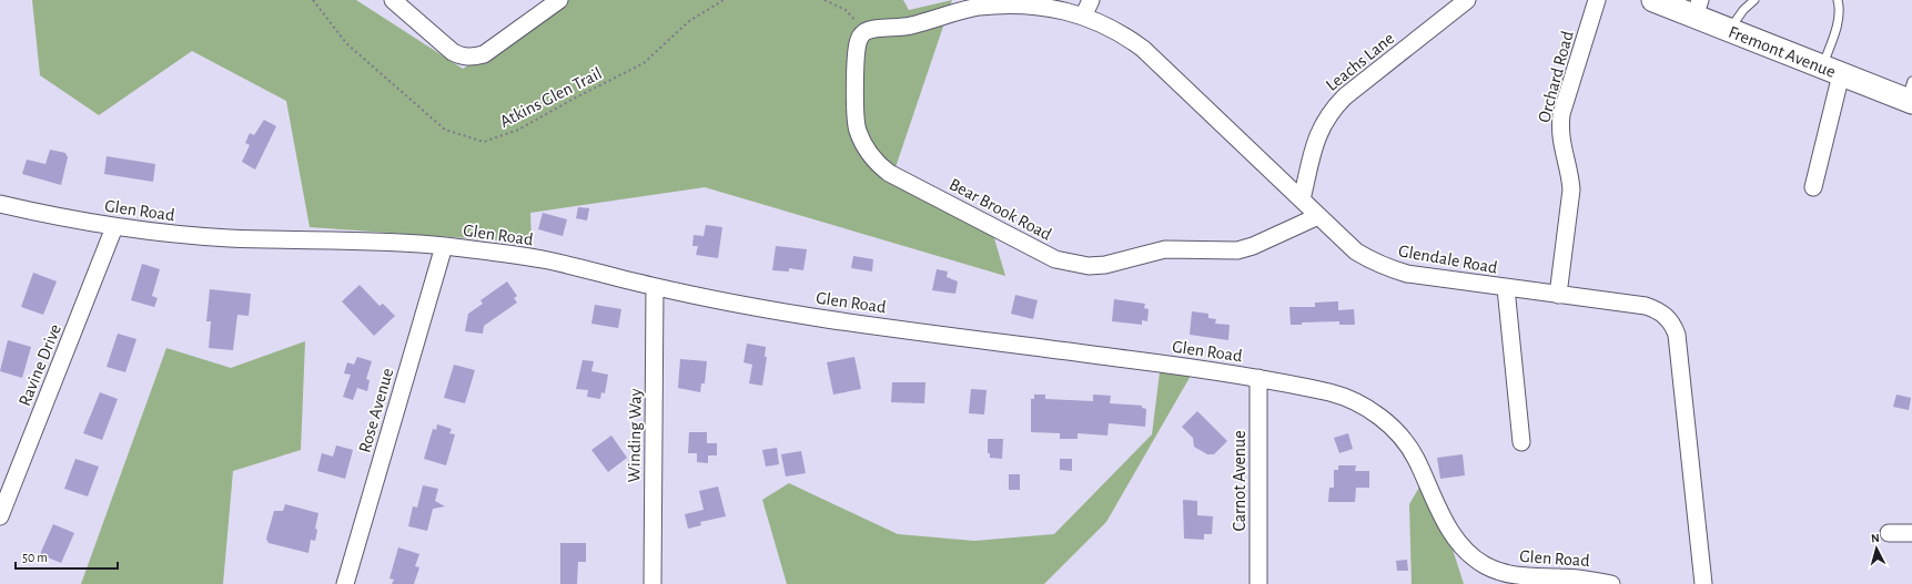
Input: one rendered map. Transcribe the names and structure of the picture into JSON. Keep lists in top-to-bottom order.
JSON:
{
  "streets": {
    "street": [
      "Fremont Avenue",
      "Leachs Lane",
      "Orchard Road",
      "Bear Brook Road",
      "Glen Road",
      "Glendale Road",
      "Ravine Drive",
      "Rose Avenue",
      "Winding Way",
      "Carnot Avenue"
    ],
    "path": ["Atkins Glen Trail"]
  },
  "crossings": [
    ["Leachs Lane", "Glendale Road"],
    ["Orchard Road", "Glendale Road"],
    ["Bear Brook Road", "Glendale Road"],
    ["Glen Road", "Ravine Drive"],
    ["Glen Road", "Rose Avenue"],
    ["Glen Road", "Winding Way"],
    ["Glen Road", "Carnot Avenue"]
  ],
  "scale_bar": "50 m",
  "north": "top"
}
